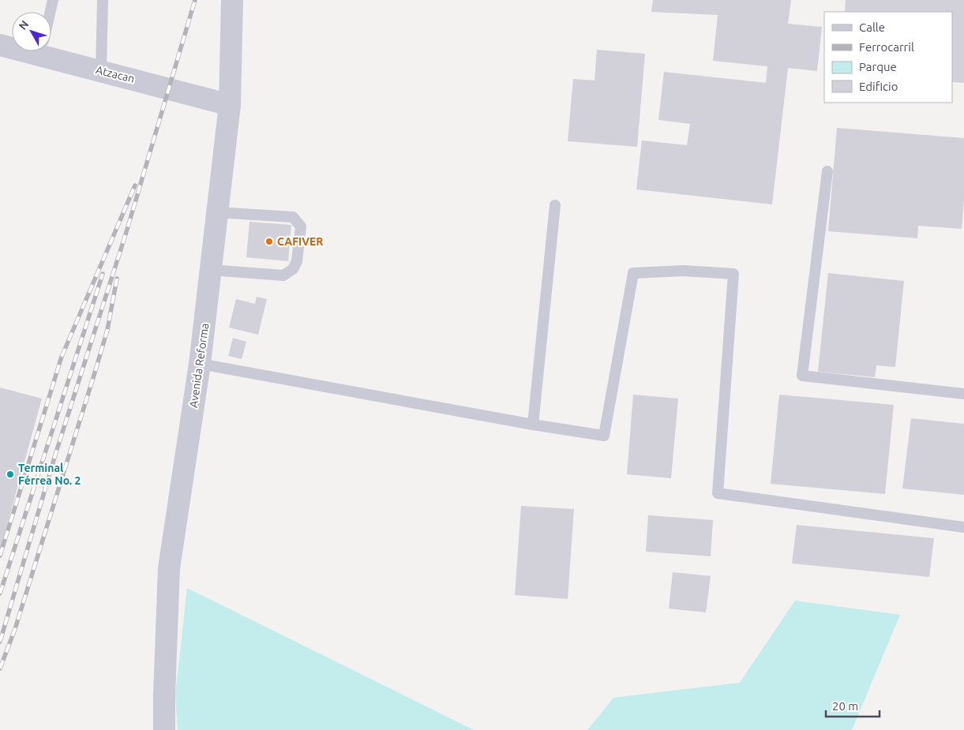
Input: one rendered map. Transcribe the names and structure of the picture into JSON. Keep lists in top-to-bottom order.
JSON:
{
  "streets": {
    "street": ["Atzacan", "Avenida Reforma"]
  },
  "crossings": [
    ["Atzacan", "Avenida Reforma"]
  ],
  "places": ["CAFIVER", "Terminal Férrea No. 2"],
  "legend": [
    "Calle",
    "Ferrocarril",
    "Parque",
    "Edificio"
  ],
  "scale_bar": "20 m",
  "north": "top left"
}
